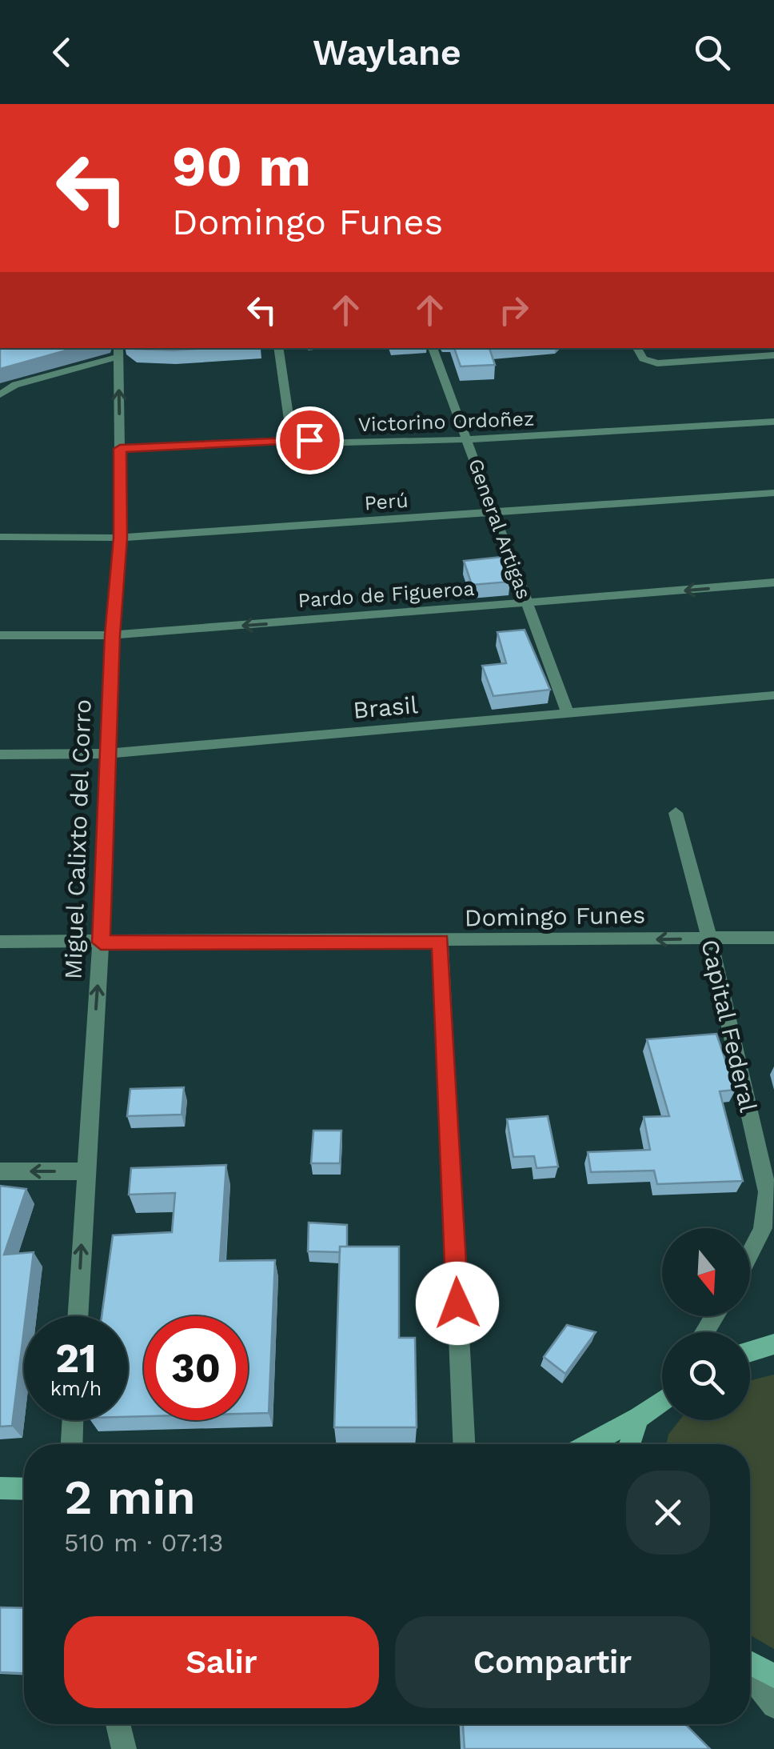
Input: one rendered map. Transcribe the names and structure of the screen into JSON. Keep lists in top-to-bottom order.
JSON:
{
  "streets": {
    "street": [
      "Victorino Ordoñez",
      "Perú",
      "General Artigas",
      "Pardo de Figueroa",
      "Brasil",
      "Miguel Calixto del Corro",
      "Domingo Funes",
      "Capital Federal"
    ]
  },
  "crossings": [
    ["Victorino Ordoñez", "General Artigas"],
    ["Victorino Ordoñez", "Miguel Calixto del Corro"],
    ["Perú", "General Artigas"],
    ["Perú", "Miguel Calixto del Corro"],
    ["General Artigas", "Pardo de Figueroa"],
    ["General Artigas", "Brasil"],
    ["Pardo de Figueroa", "Miguel Calixto del Corro"],
    ["Brasil", "Miguel Calixto del Corro"],
    ["Miguel Calixto del Corro", "Domingo Funes"],
    ["Domingo Funes", "Capital Federal"]
  ],
  "one_way": ["Pardo de Figueroa", "Miguel Calixto del Corro"],
  "north": "bottom",
  "page": {
    "header": "Waylane",
    "turn": ["90 m", "Domingo Funes"],
    "speed": "21 km/h",
    "limit": "30",
    "heading": ["2 min", "510 m · 07:13"],
    "buttons": ["Salir", "Compartir"]
  }
}
